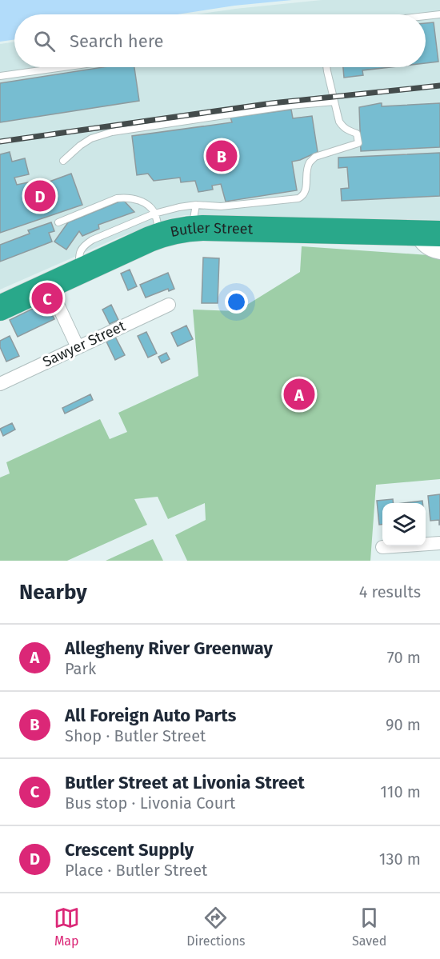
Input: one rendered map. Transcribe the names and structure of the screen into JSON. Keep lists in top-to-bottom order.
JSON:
{
  "streets": {
    "highway": ["Butler Street"],
    "street": ["Sawyer Street"]
  },
  "page": {
    "search": "Search here",
    "pins": [
      "B",
      "D",
      "C",
      "A"
    ],
    "heading": ["Nearby", "4 results"],
    "list": [
      {
        "mark": "A",
        "name": "Allegheny River Greenway",
        "note": "Park",
        "value": "70 m"
      },
      {
        "mark": "B",
        "name": "All Foreign Auto Parts",
        "note": "Shop · Butler Street",
        "value": "90 m"
      },
      {
        "mark": "C",
        "name": "Butler Street at Livonia Street",
        "note": "Bus stop · Livonia Court",
        "value": "110 m"
      },
      {
        "mark": "D",
        "name": "Crescent Supply",
        "note": "Place · Butler Street",
        "value": "130 m"
      }
    ],
    "nav": ["Map", "Directions", "Saved"]
  }
}
